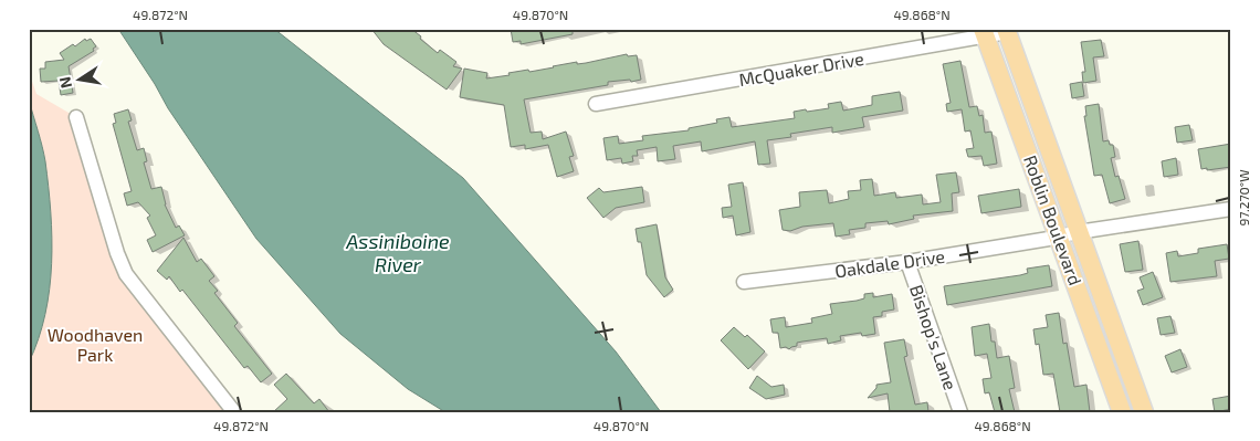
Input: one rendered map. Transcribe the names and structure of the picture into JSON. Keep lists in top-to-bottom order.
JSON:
{
  "streets": {
    "main road": ["Roblin Boulevard"],
    "street": ["McQuaker Drive", "Oakdale Drive", "Bishop's Lane"]
  },
  "crossings": [
    ["McQuaker Drive", "Roblin Boulevard"],
    ["Roblin Boulevard", "Oakdale Drive"],
    ["Oakdale Drive", "Bishop's Lane"]
  ],
  "water": ["Assiniboine River"],
  "parks": ["Woodhaven Park"],
  "north": "left",
  "coordinates": [
    "49.872°N",
    "49.870°N",
    "49.868°N",
    "97.270°W"
  ]
}
